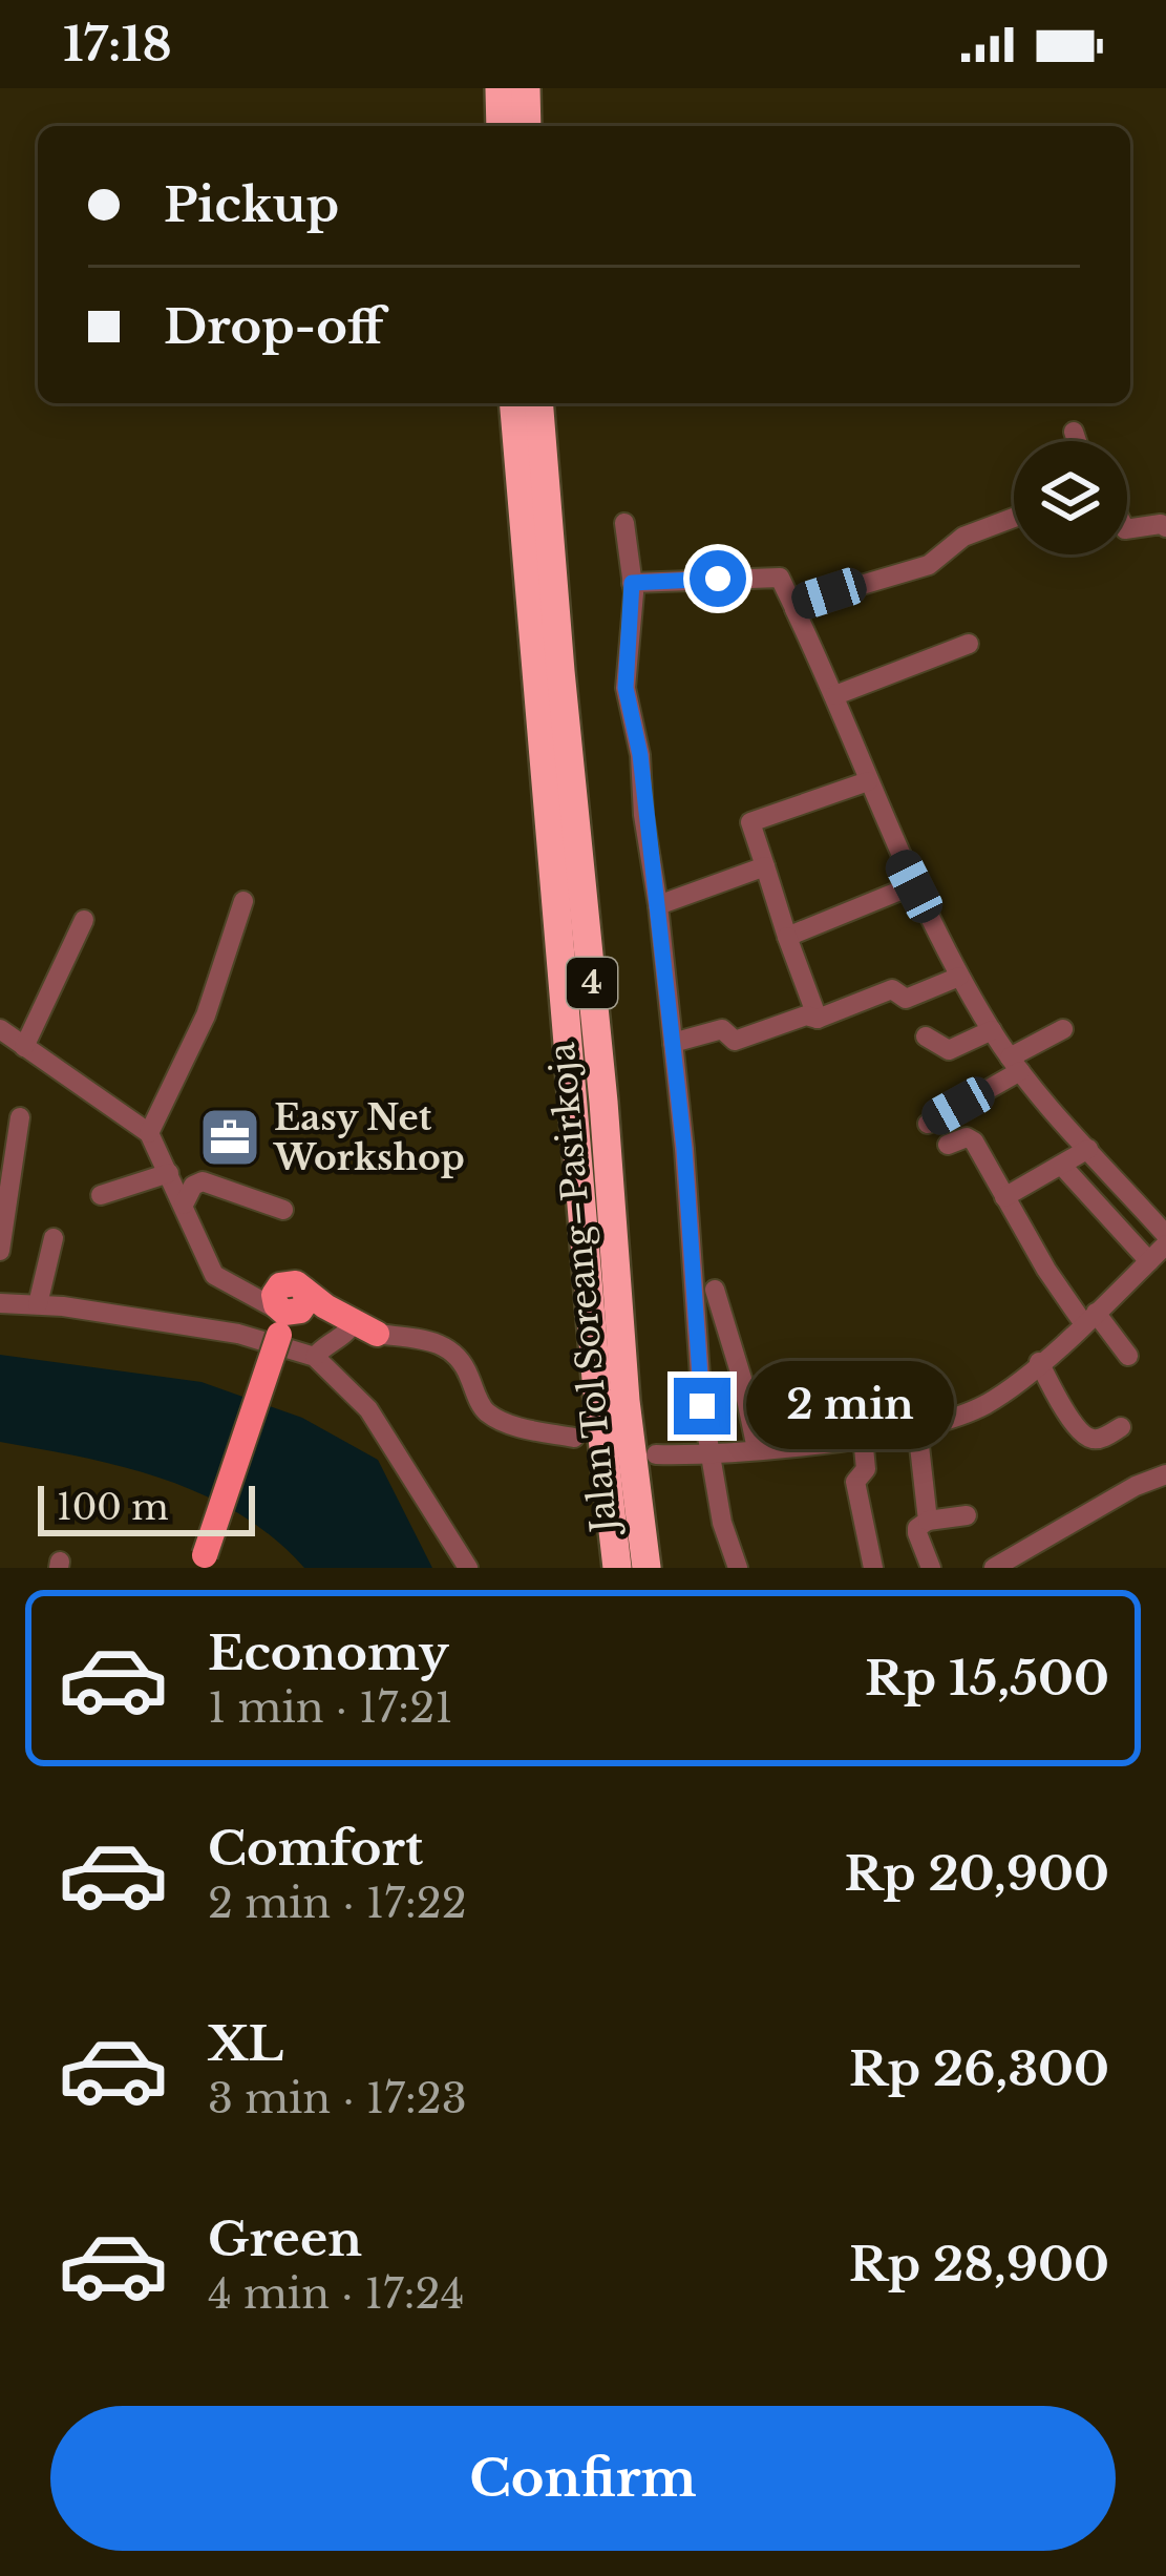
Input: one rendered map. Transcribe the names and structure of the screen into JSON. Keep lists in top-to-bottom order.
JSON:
{
  "streets": {
    "highway": ["4", "Jalan Tol Soreang–Pasirkoja"]
  },
  "places": {
    "office": ["Easy Net Workshop"]
  },
  "scale_bar": "100 m",
  "page": {
    "status": "17:18",
    "banner": ["Pickup", "Drop-off"],
    "bubble": "2 min",
    "scale": "100 m",
    "list": [
      {
        "name": "Economy",
        "note": "1 min · 17:21",
        "value": "Rp 15,500"
      },
      {
        "name": "Comfort",
        "note": "2 min · 17:22",
        "value": "Rp 20,900"
      },
      {
        "name": "XL",
        "note": "3 min · 17:23",
        "value": "Rp 26,300"
      },
      {
        "name": "Green",
        "note": "4 min · 17:24",
        "value": "Rp 28,900"
      }
    ],
    "buttons": "Confirm"
  }
}
